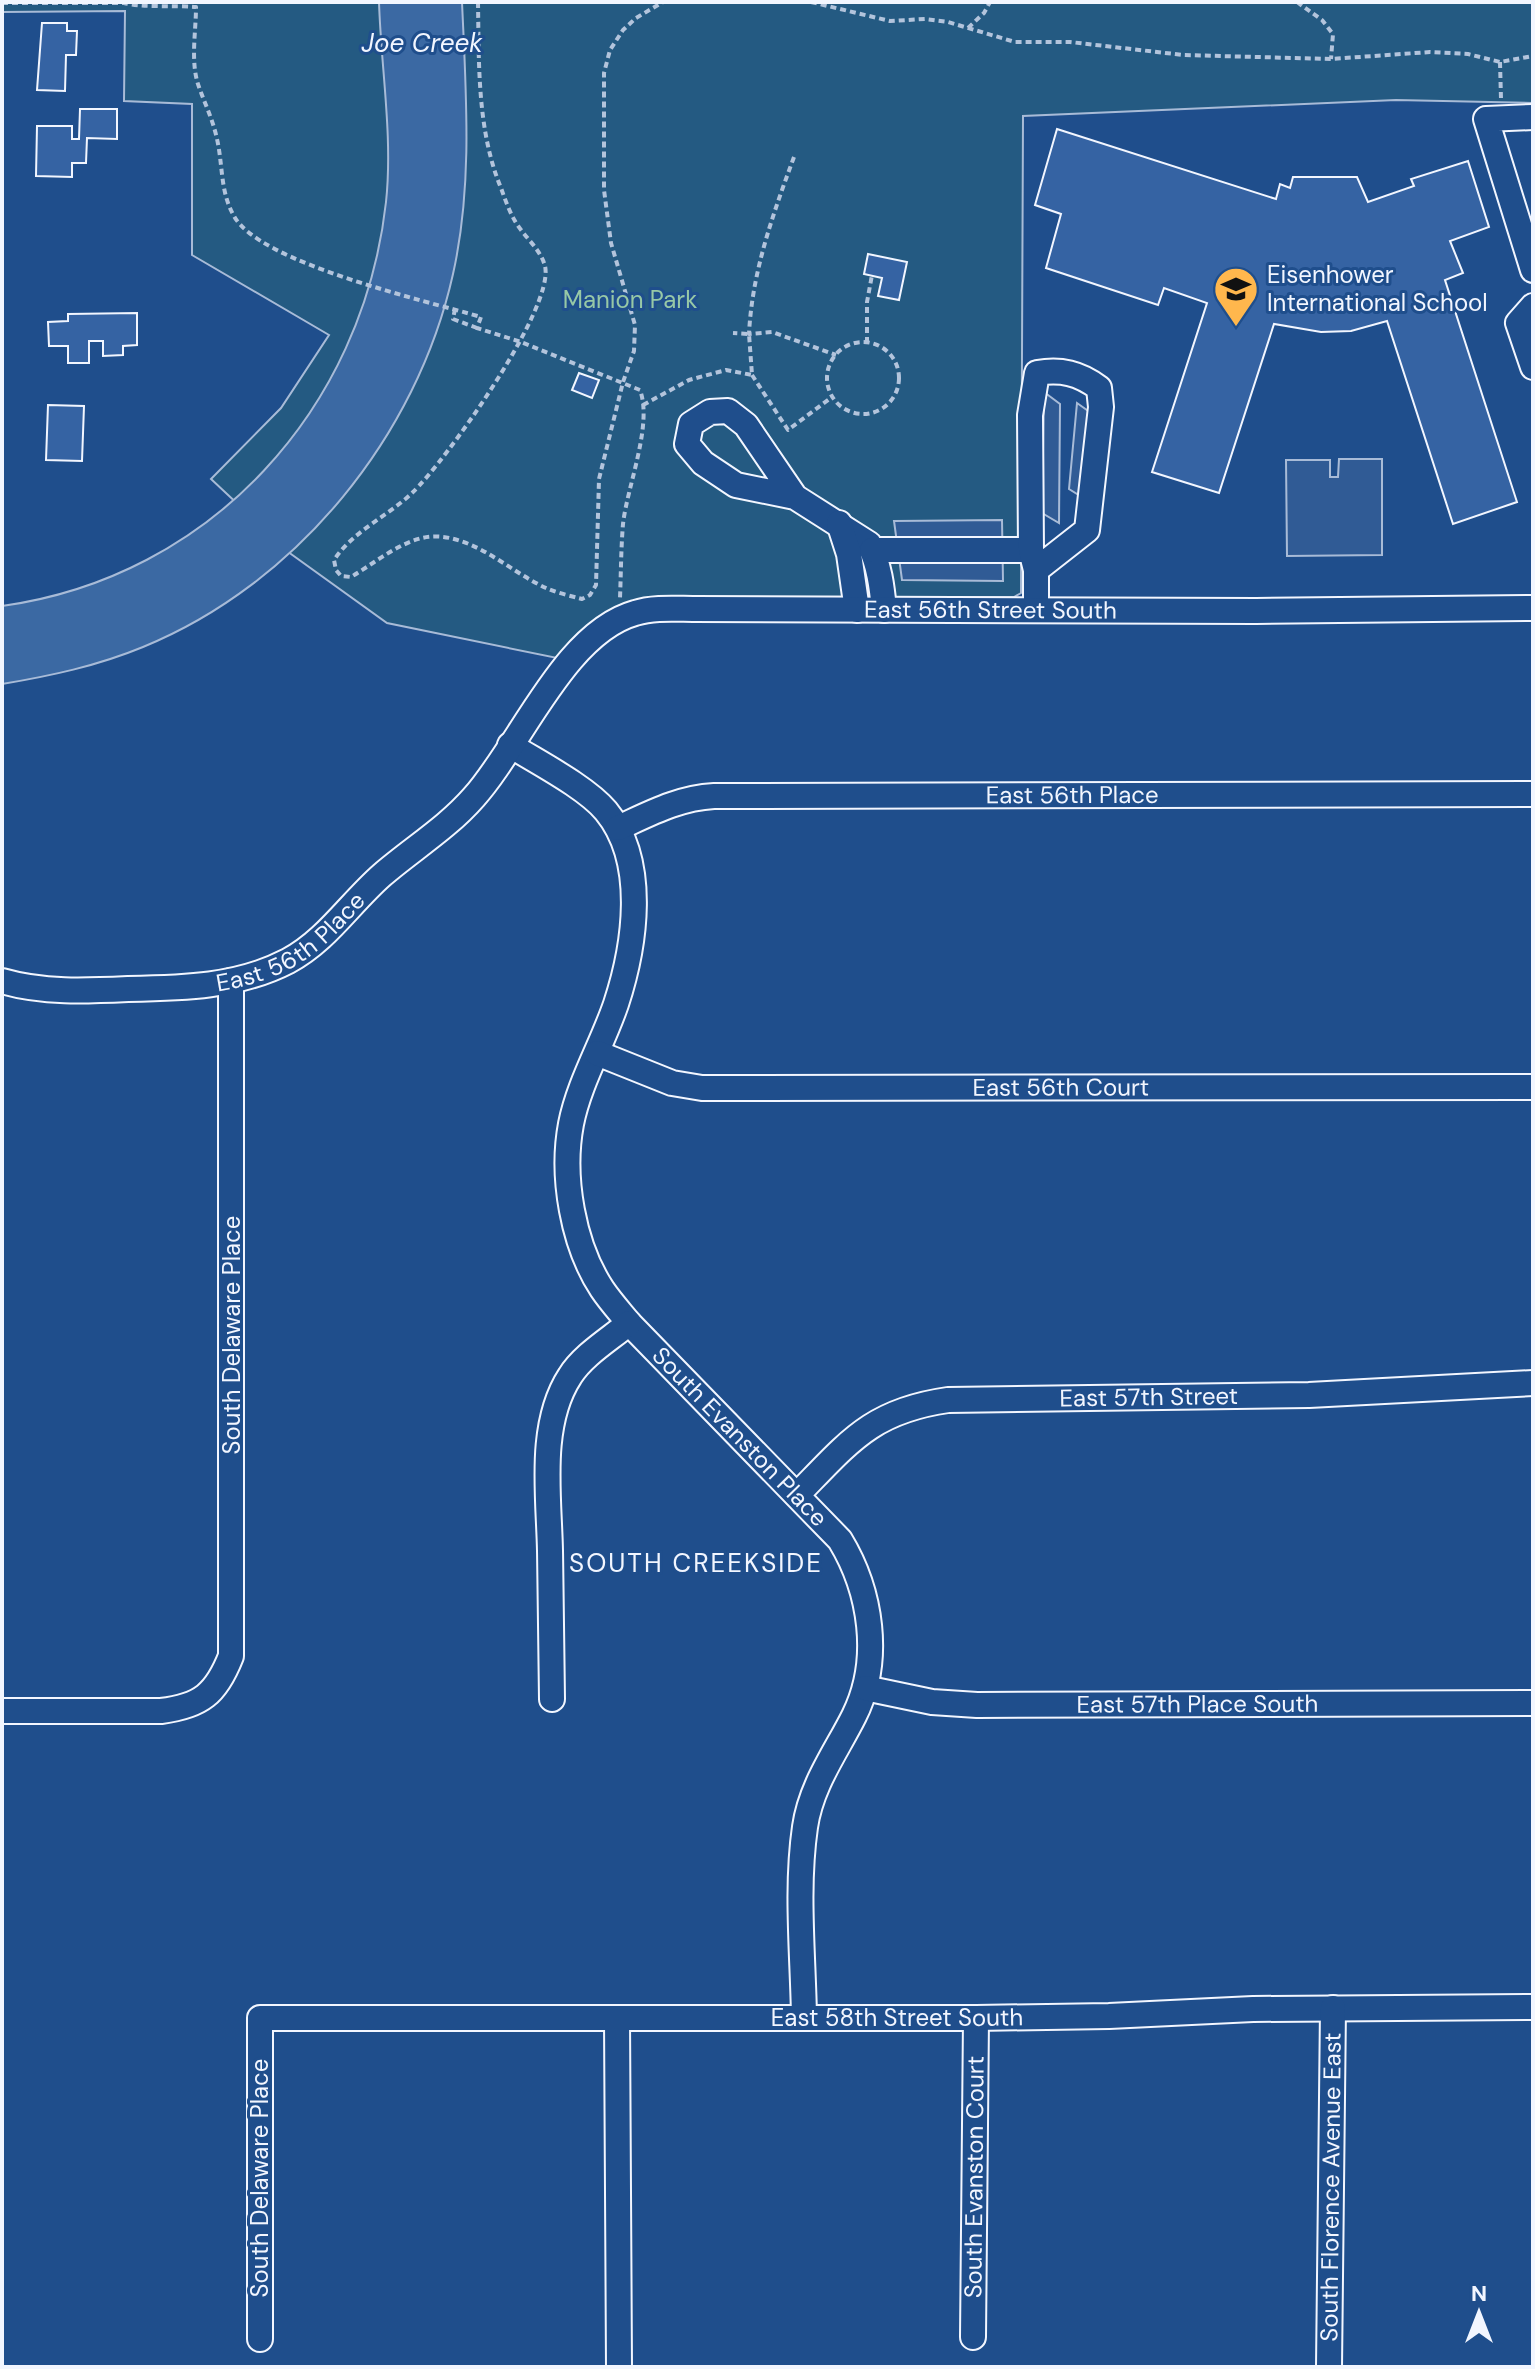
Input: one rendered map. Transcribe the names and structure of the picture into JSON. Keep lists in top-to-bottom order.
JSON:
{
  "streets": {
    "street": [
      "East 56th Street South",
      "East 56th Place",
      "East 56th Court",
      "South Delaware Place",
      "East 57th Street",
      "South Evanston Place",
      "East 57th Place South",
      "East 58th Street South",
      "South Evanston Court",
      "South Florence Avenue East"
    ]
  },
  "crossings": [
    ["East 56th Street South", "East 56th Place"],
    ["East 56th Place", "South Delaware Place"],
    ["East 56th Place", "South Evanston Place"],
    ["East 56th Court", "South Evanston Place"],
    ["South Delaware Place", "East 58th Street South"],
    ["East 57th Street", "South Evanston Place"],
    ["South Evanston Place", "East 57th Place South"],
    ["South Evanston Place", "East 58th Street South"],
    ["East 58th Street South", "South Evanston Court"],
    ["East 58th Street South", "South Florence Avenue East"]
  ],
  "districts": ["SOUTH CREEKSIDE"],
  "water": ["Joe Creek"],
  "parks": ["Manion Park"],
  "places": {
    "school or university": ["Eisenhower International School"]
  },
  "north": "top"
}
